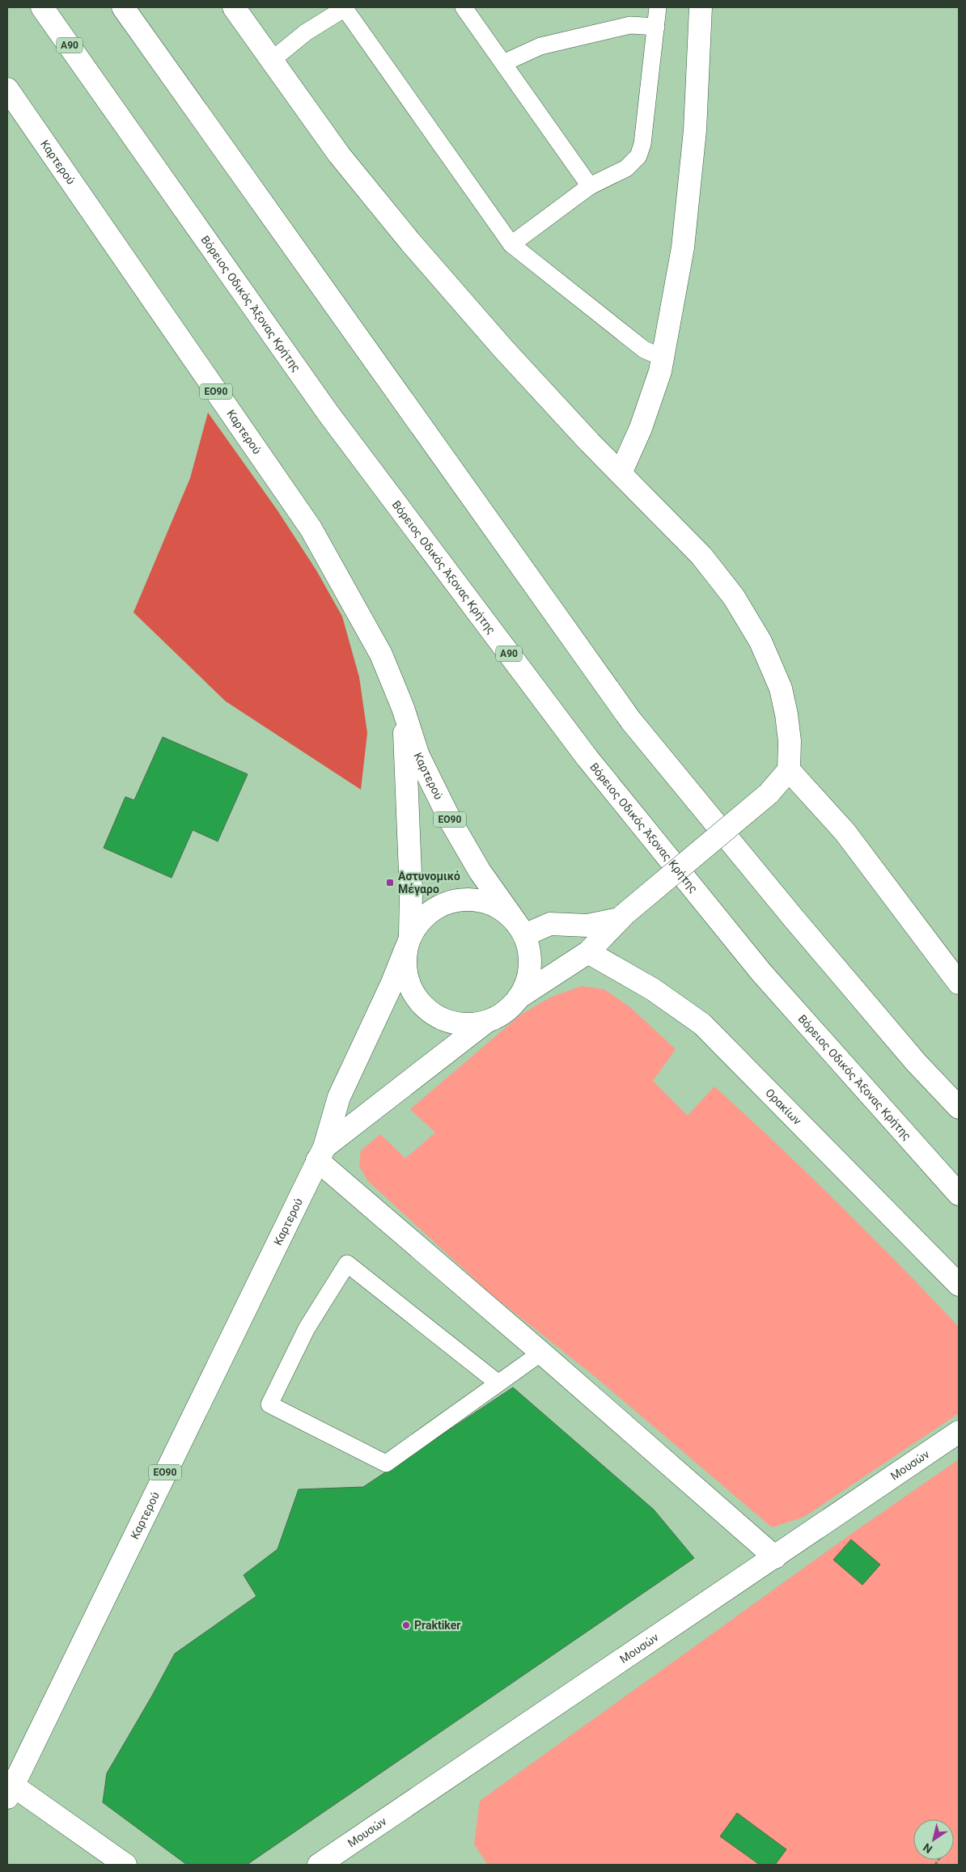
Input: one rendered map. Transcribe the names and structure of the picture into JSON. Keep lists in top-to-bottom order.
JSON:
{
  "streets": {
    "main road": [
      "Α90",
      "Καρτερού",
      "Βόρειος Οδικός Άξονας Κρήτης",
      "ΕΟ90",
      "Ορακίων",
      "Μουσών"
    ]
  },
  "crossings": [
    ["Καρτερού", "ΕΟ90"]
  ],
  "places": {
    "transit": ["Αστυνομικό Μέγαρο"],
    "other": ["Praktiker"]
  },
  "north": "bottom left"
}
